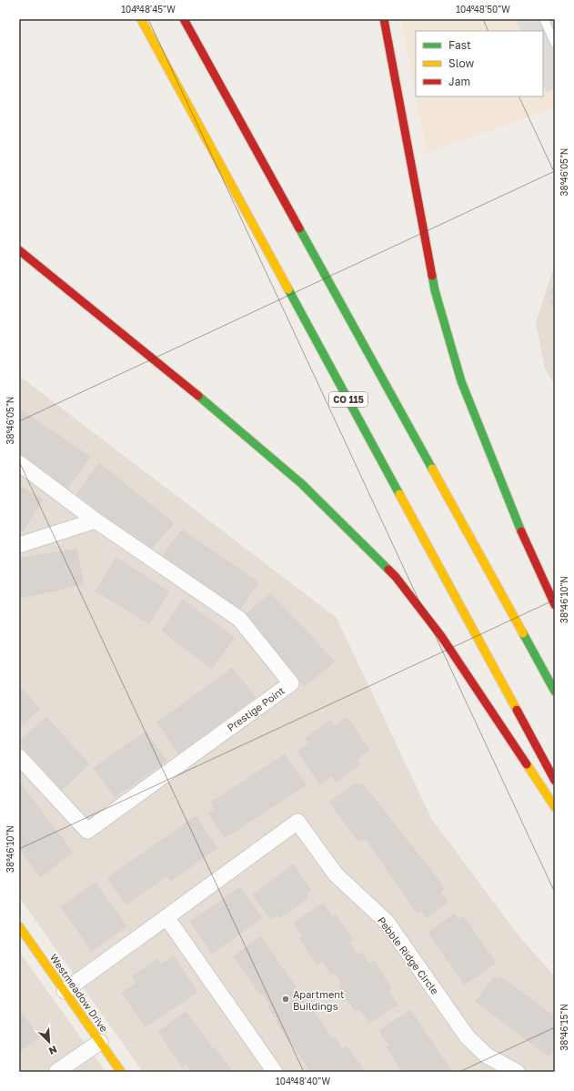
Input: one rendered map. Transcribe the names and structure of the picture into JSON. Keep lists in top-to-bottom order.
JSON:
{
  "streets": {
    "main road": ["CO 115", "Westmeadow Drive"],
    "street": ["Prestige Point", "Pebble Ridge Circle"]
  },
  "crossings": [
    ["Pebble Ridge Circle", "Westmeadow Drive"]
  ],
  "places": ["Apartment Buildings"],
  "legend": ["Fast", "Slow", "Jam"],
  "north": "bottom right",
  "coordinates": [
    "104°48'45\"W",
    "104°48'50\"W",
    "38°46'05\"N",
    "38°46'10\"N",
    "38°46'15\"N",
    "104°48'40\"W"
  ]
}
